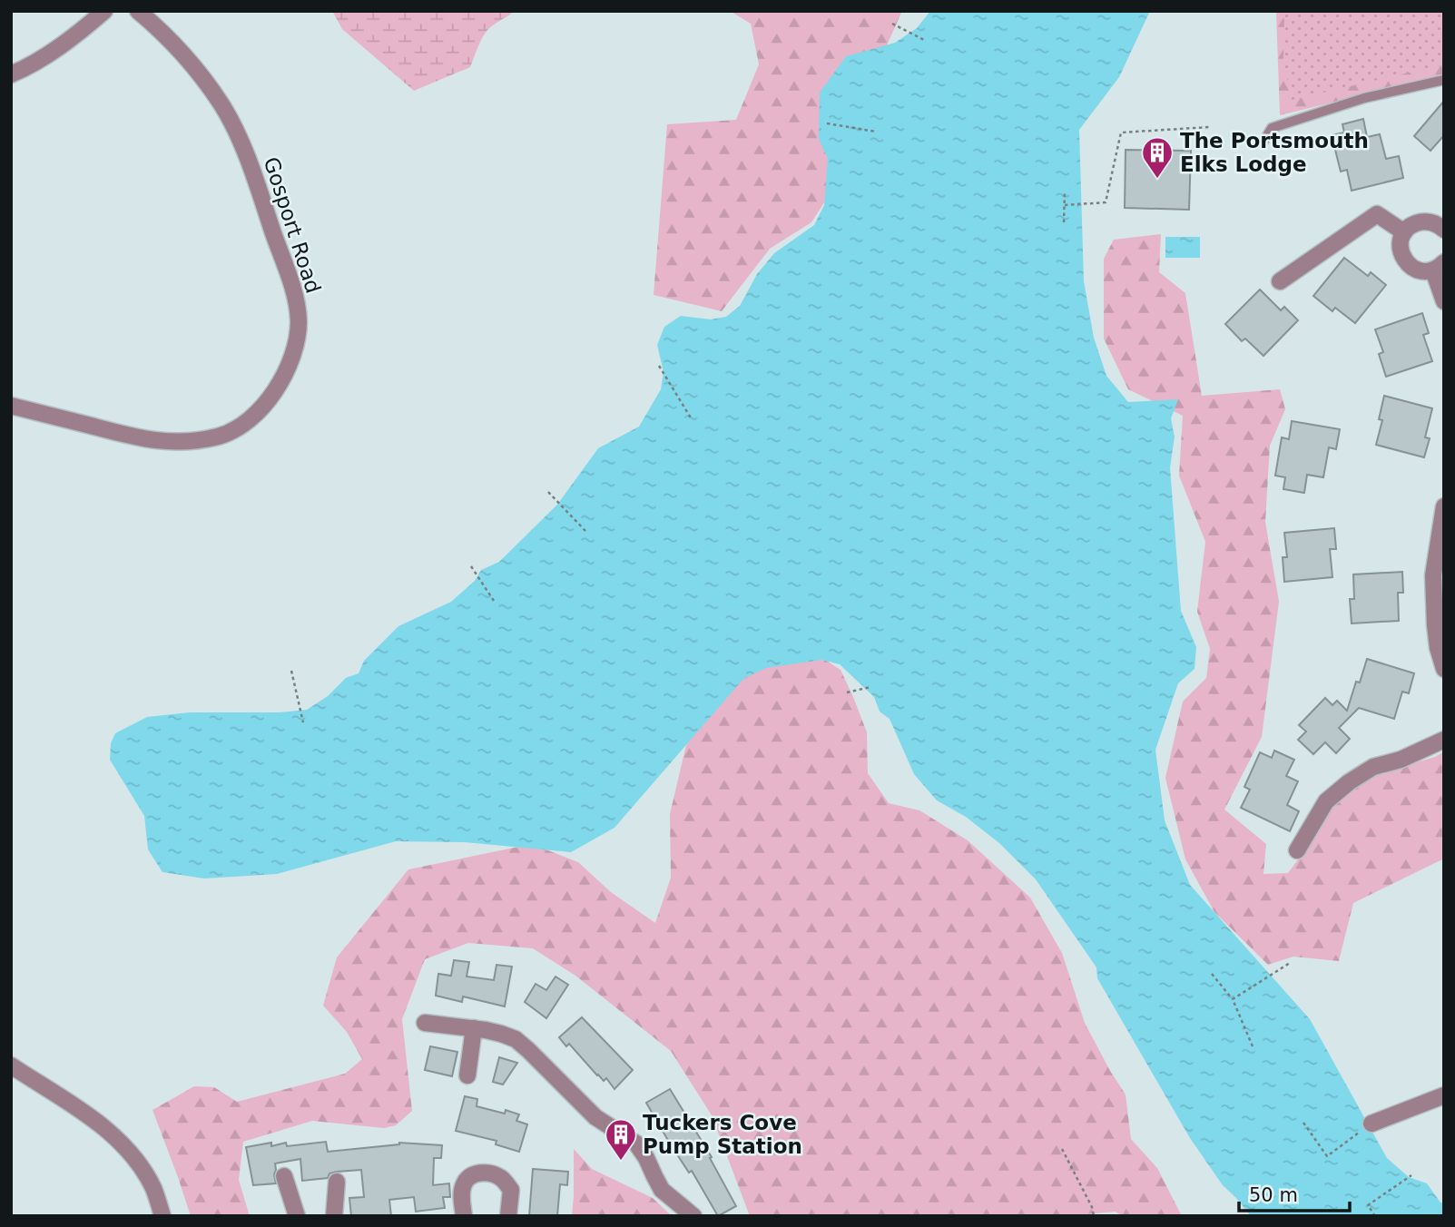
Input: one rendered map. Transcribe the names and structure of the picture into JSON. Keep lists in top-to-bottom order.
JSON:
{
  "streets": {
    "street": ["Gosport Road"]
  },
  "places": {
    "building": ["The Portsmouth Elks Lodge", "Tuckers Cove Pump Station"]
  },
  "scale_bar": "50 m"
}
